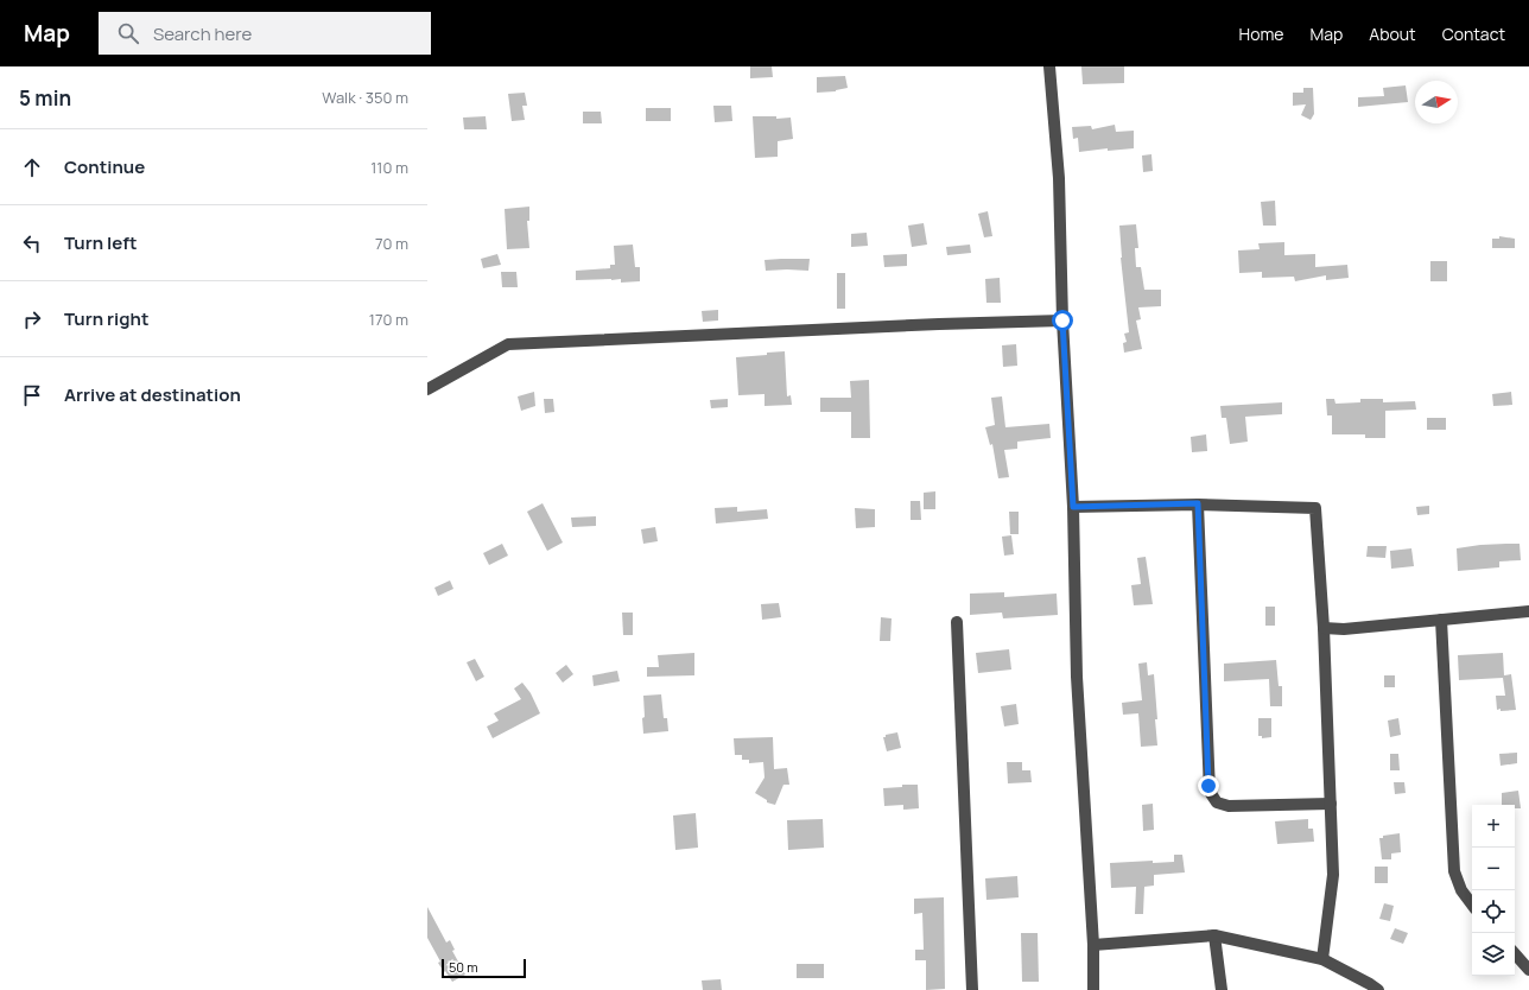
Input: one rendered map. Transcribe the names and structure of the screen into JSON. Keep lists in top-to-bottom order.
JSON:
{
  "scale_bar": "50 m",
  "north": "right",
  "page": {
    "header": "Map",
    "search": "Search here",
    "nav": [
      "Home",
      "Map",
      "About",
      "Contact"
    ],
    "heading": ["5 min", "Walk · 350 m"],
    "list": [
      ["Continue", "110 m"],
      ["Turn left", "70 m"],
      ["Turn right", "170 m"],
      "Arrive at destination"
    ],
    "map_buttons": ["+", "−"],
    "scale": "50 m"
  }
}
